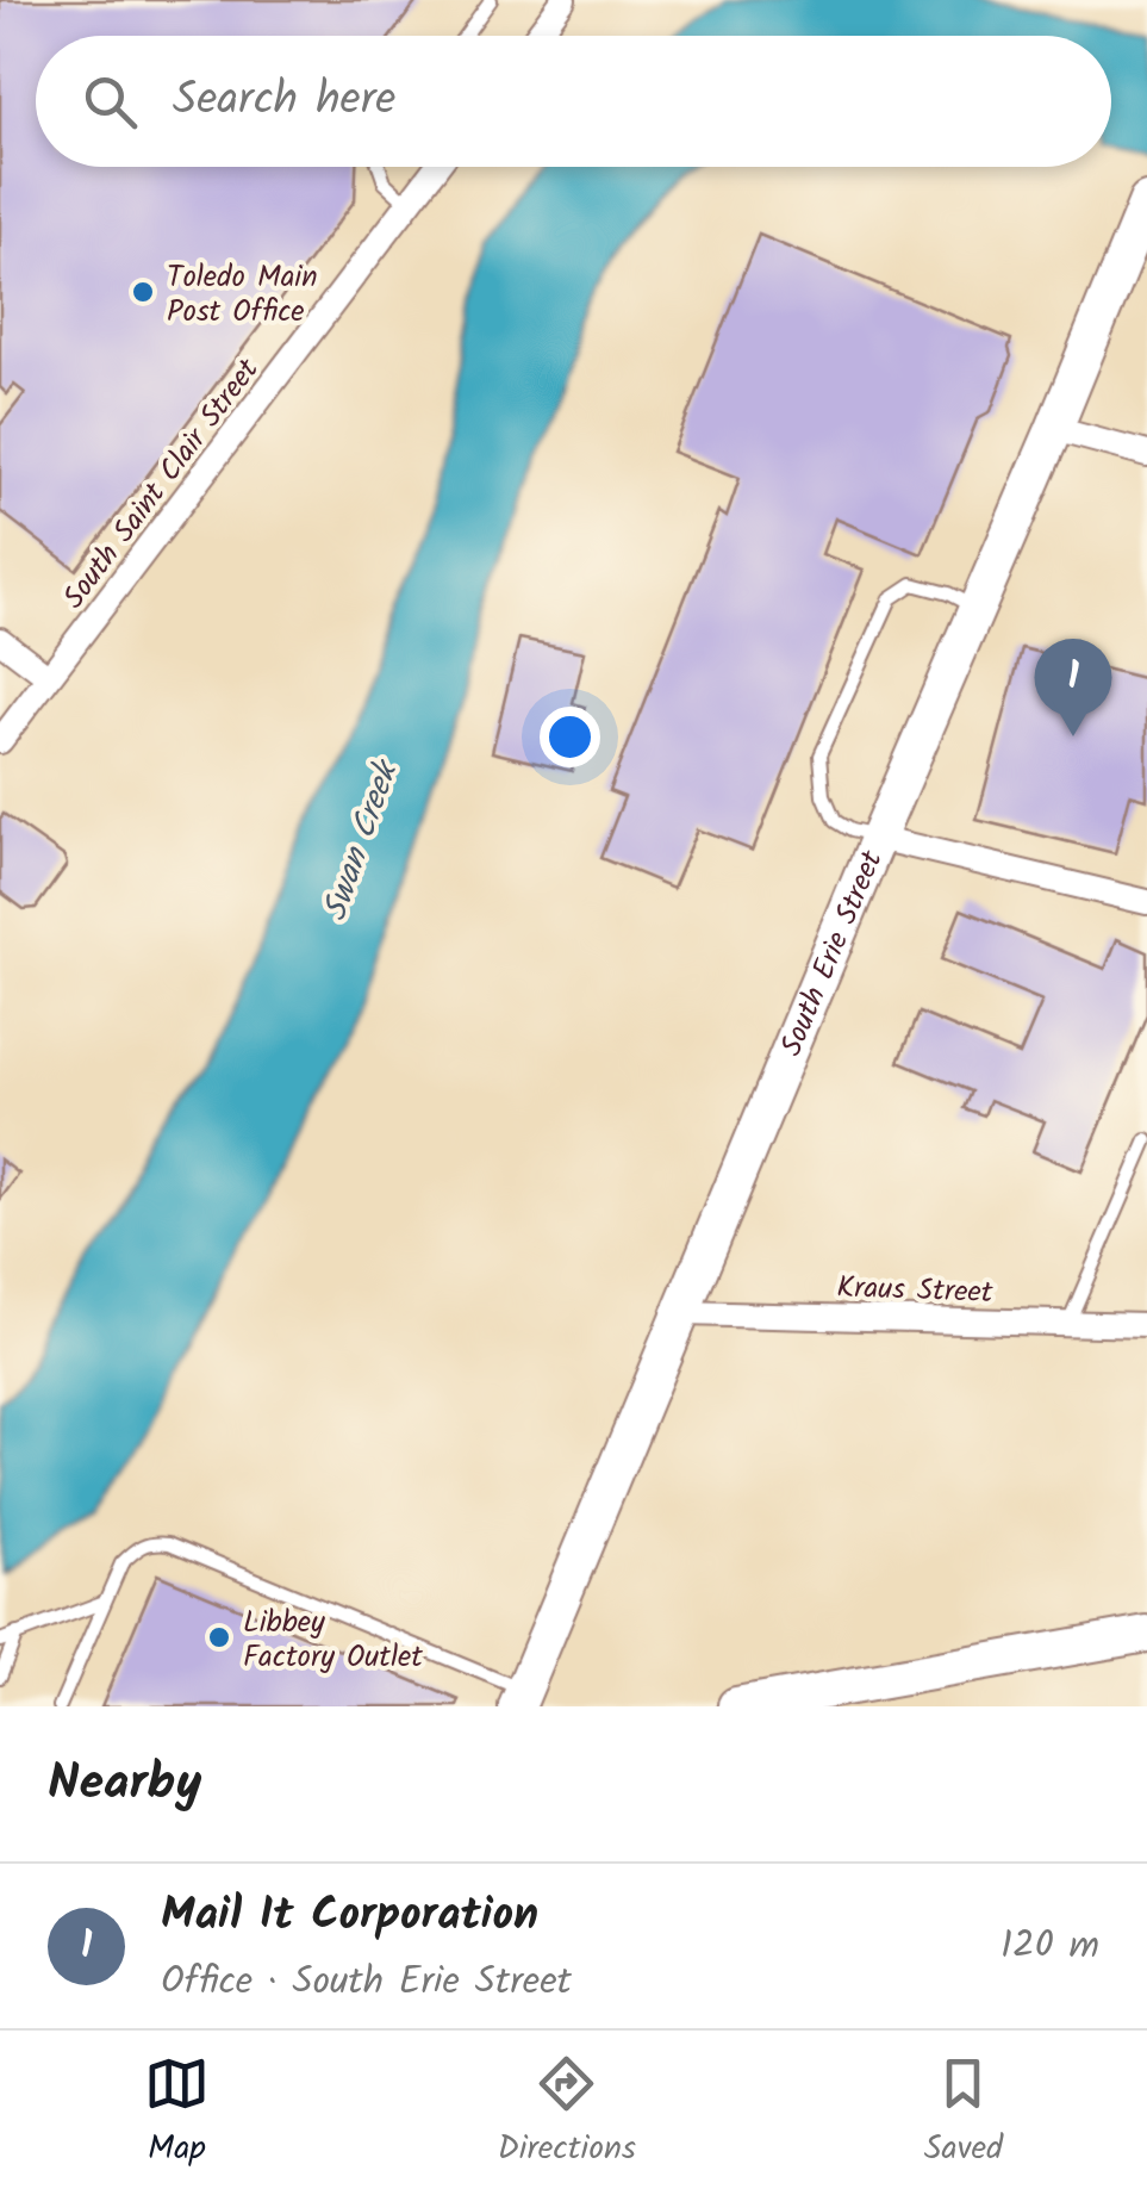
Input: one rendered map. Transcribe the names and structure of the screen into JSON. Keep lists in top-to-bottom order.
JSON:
{
  "streets": {
    "street": ["South Saint Clair Street", "South Erie Street", "Kraus Street"]
  },
  "crossings": [
    ["South Erie Street", "Kraus Street"]
  ],
  "water": ["Swan Creek"],
  "places": ["Toledo Main Post Office", "Libbey Factory Outlet"],
  "page": {
    "search": "Search here",
    "pins": "1",
    "heading": "Nearby",
    "list": [
      {
        "mark": "1",
        "name": "Mail It Corporation",
        "note": "Office · South Erie Street",
        "value": "120 m"
      }
    ],
    "nav": ["Map", "Directions", "Saved"]
  }
}
